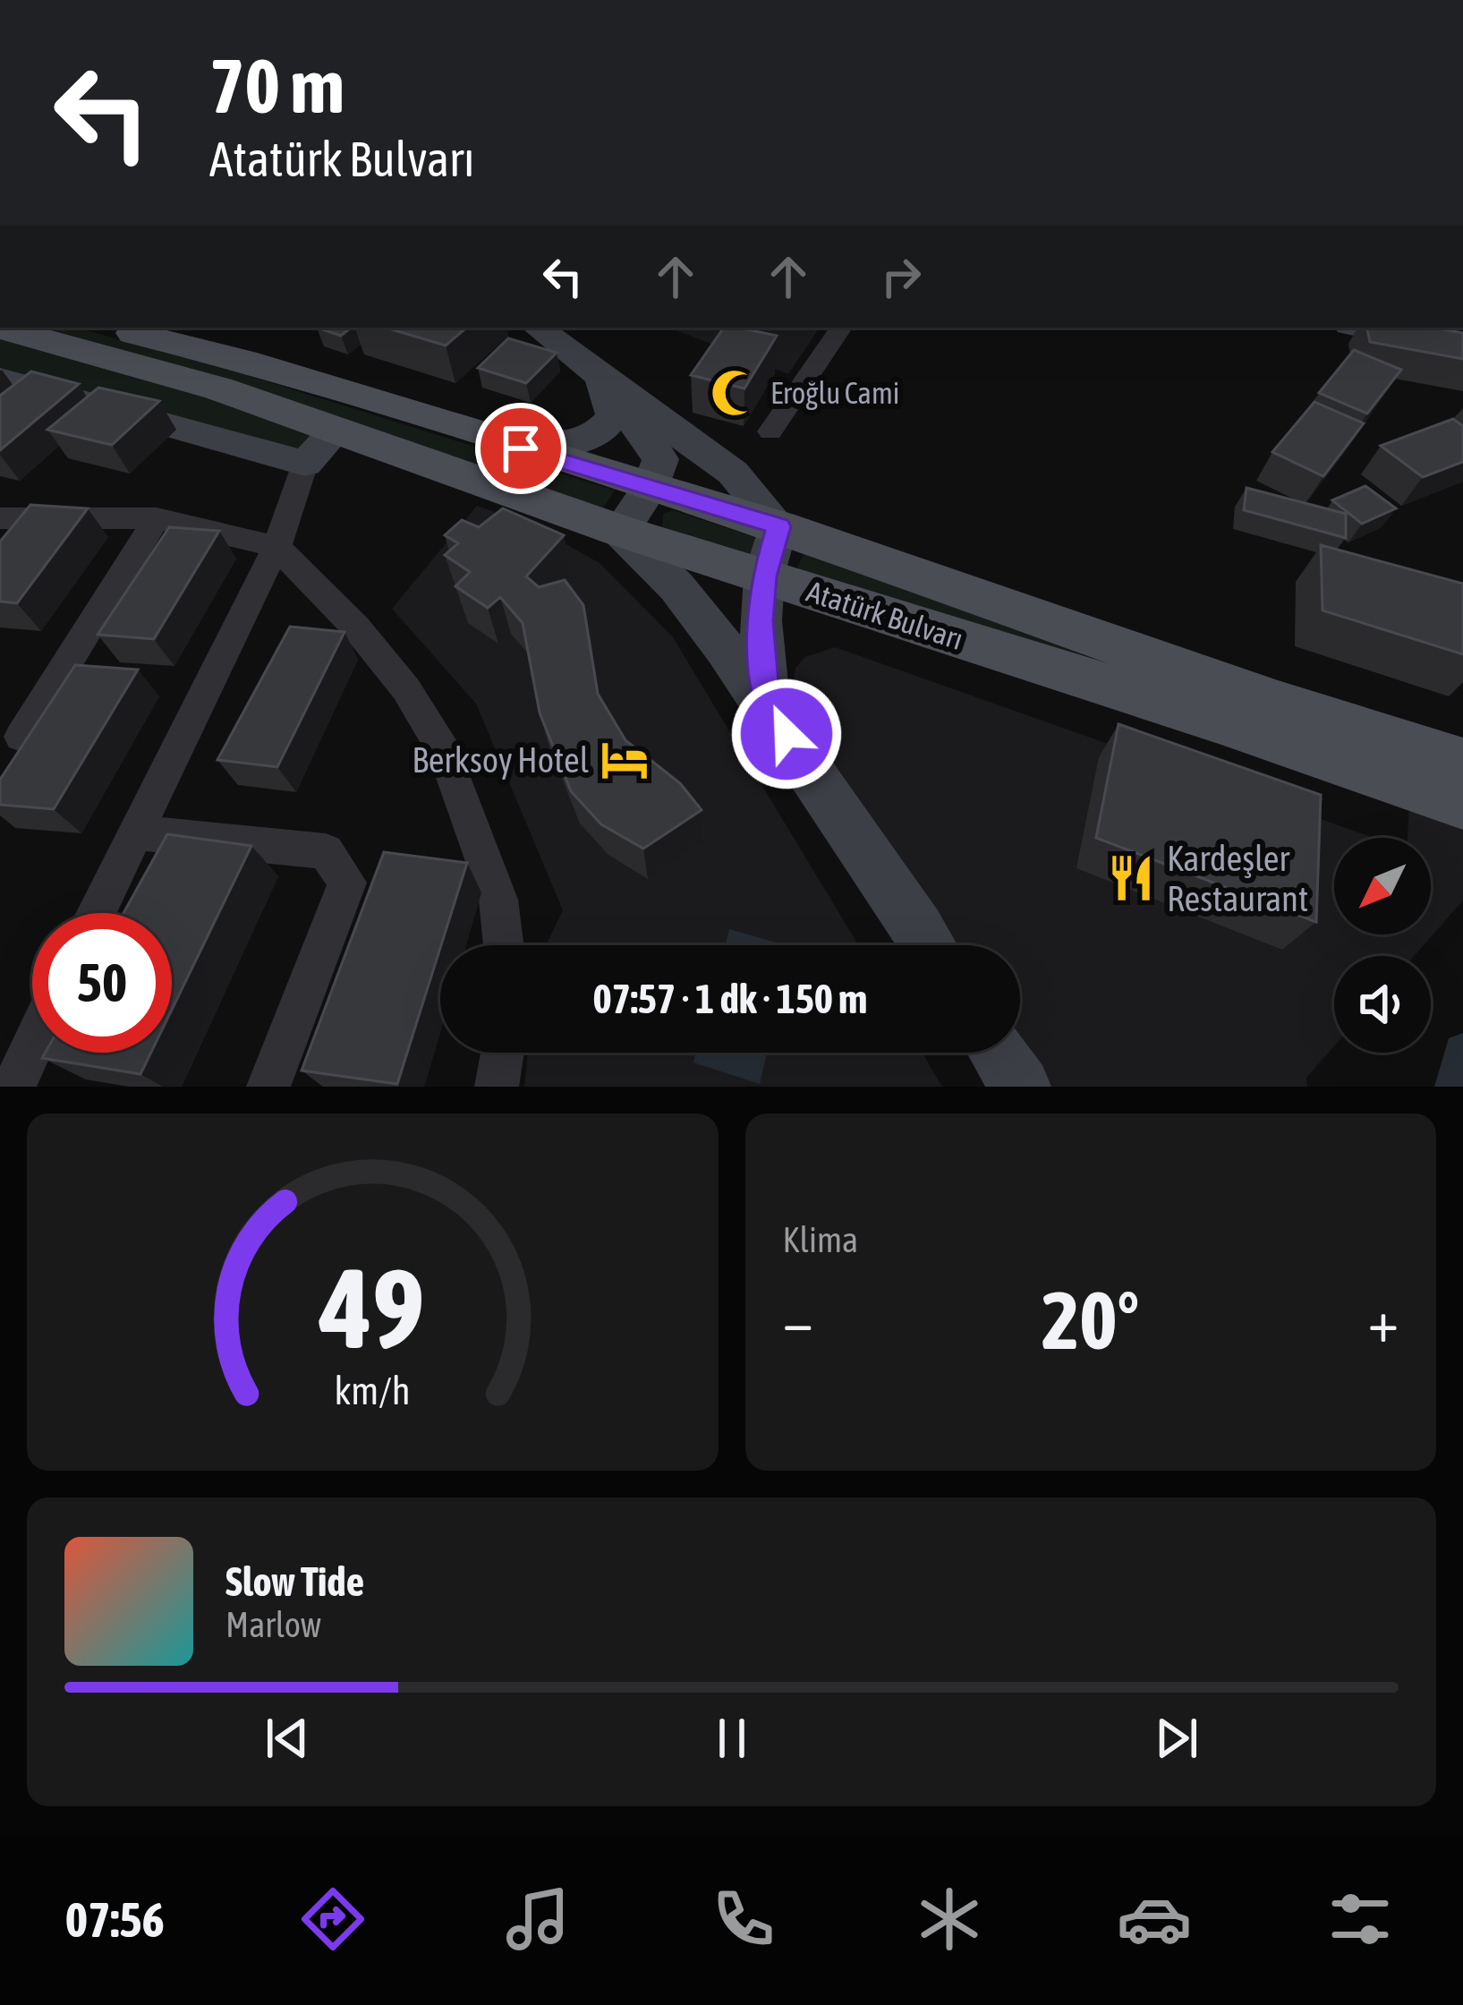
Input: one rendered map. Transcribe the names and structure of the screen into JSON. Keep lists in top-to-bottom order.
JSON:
{
  "streets": {
    "main road": ["Atatürk Bulvarı"]
  },
  "places": {
    "mosque": ["Eroğlu Cami"],
    "hotel": ["Berksoy Hotel"],
    "restaurant": ["Kardeşler Restaurant"]
  },
  "north": "bottom left",
  "page": {
    "turn": ["70 m", "Atatürk Bulvarı"],
    "limit": "50",
    "trip": "07:57 · 1 dk · 150 m",
    "tile": "Klima",
    "heat": ["−", "20°", "+"],
    "song": ["Slow Tide", "Marlow"],
    "tabs": "07:56",
    "gauge": ["49", "km/h"]
  }
}
